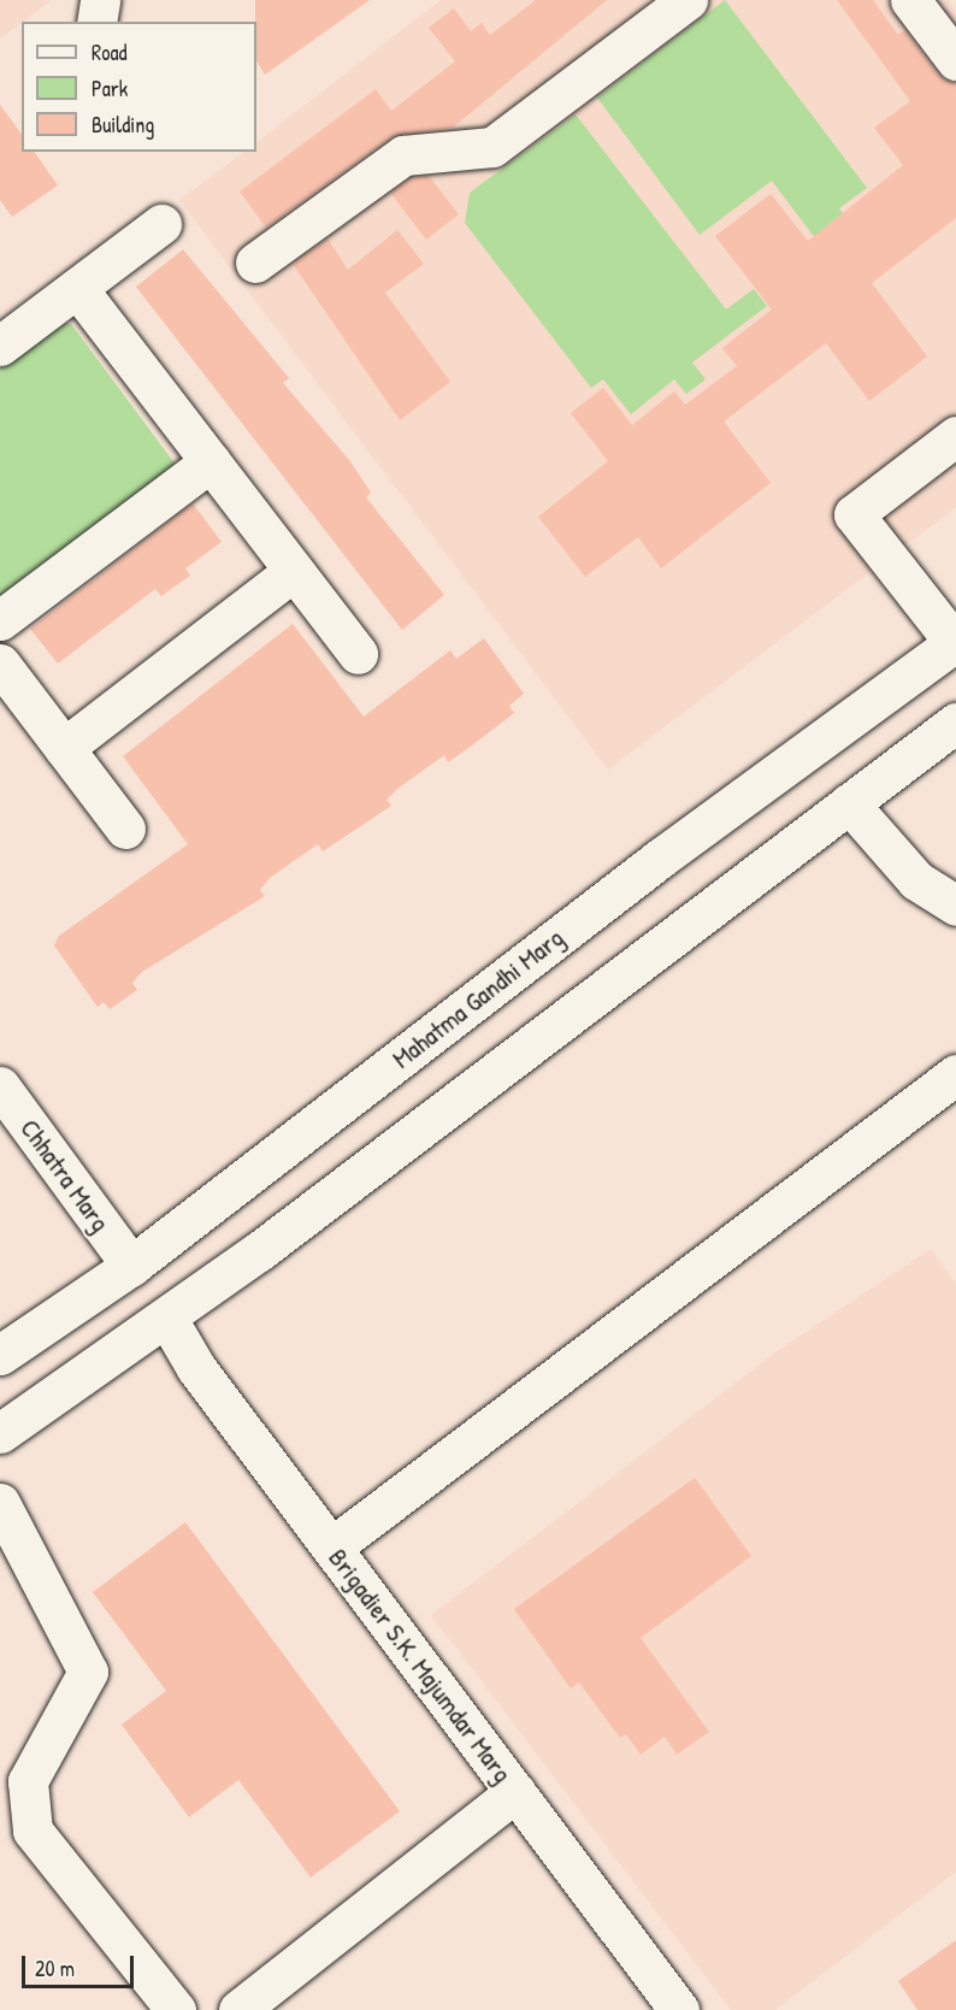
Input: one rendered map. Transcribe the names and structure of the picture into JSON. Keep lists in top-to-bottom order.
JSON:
{
  "streets": {
    "street": ["Mahatma Gandhi Marg", "Chhatra Marg", "Brigadier S.K. Majumdar Marg"]
  },
  "crossings": [
    ["Mahatma Gandhi Marg", "Chhatra Marg"]
  ],
  "legend": ["Road", "Park", "Building"],
  "scale_bar": "20 m"
}
